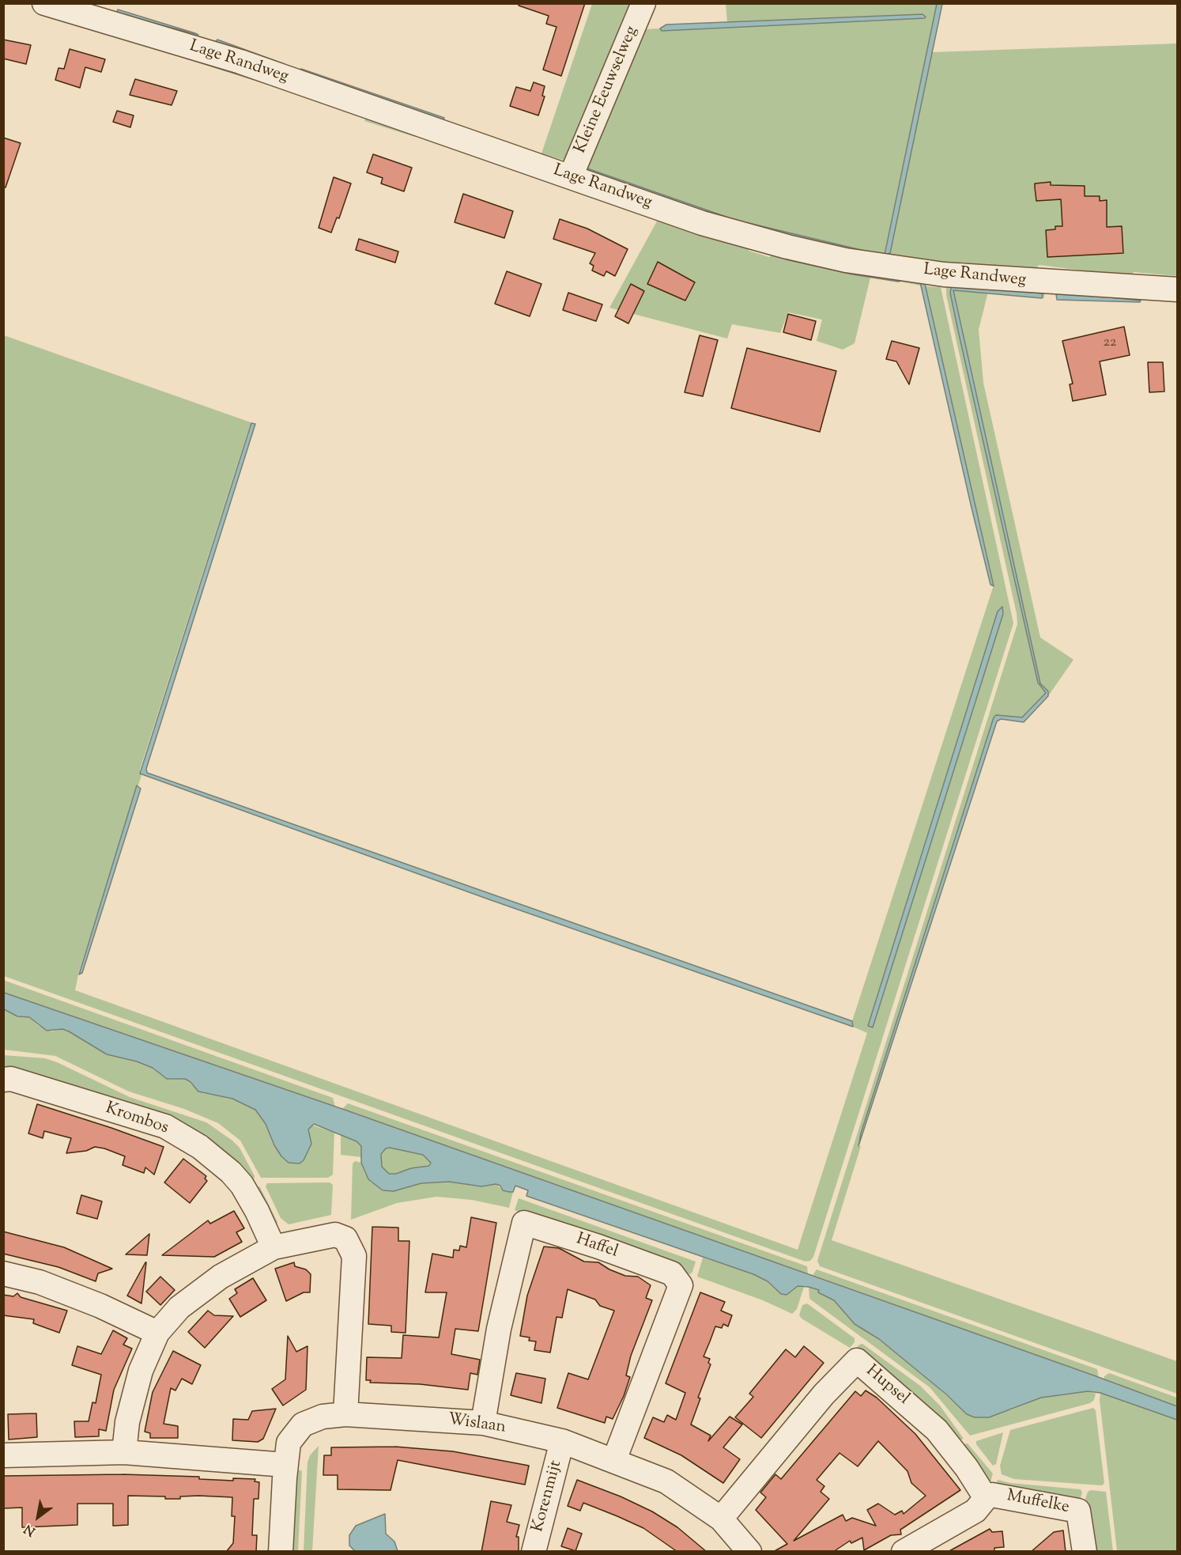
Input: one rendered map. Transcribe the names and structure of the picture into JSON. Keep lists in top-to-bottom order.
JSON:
{
  "streets": {
    "street": [
      "Lage Randweg",
      "Kleine Eeuwselweg",
      "Krombos",
      "Haffel",
      "Hupsel",
      "Wislaan",
      "Korenmijt",
      "Muffelke"
    ]
  },
  "crossings": [
    ["Lage Randweg", "Kleine Eeuwselweg"],
    ["Haffel", "Wislaan"],
    ["Hupsel", "Wislaan"],
    ["Hupsel", "Muffelke"],
    ["Wislaan", "Korenmijt"]
  ],
  "house_numbers": ["22"],
  "north": "bottom left"
}
